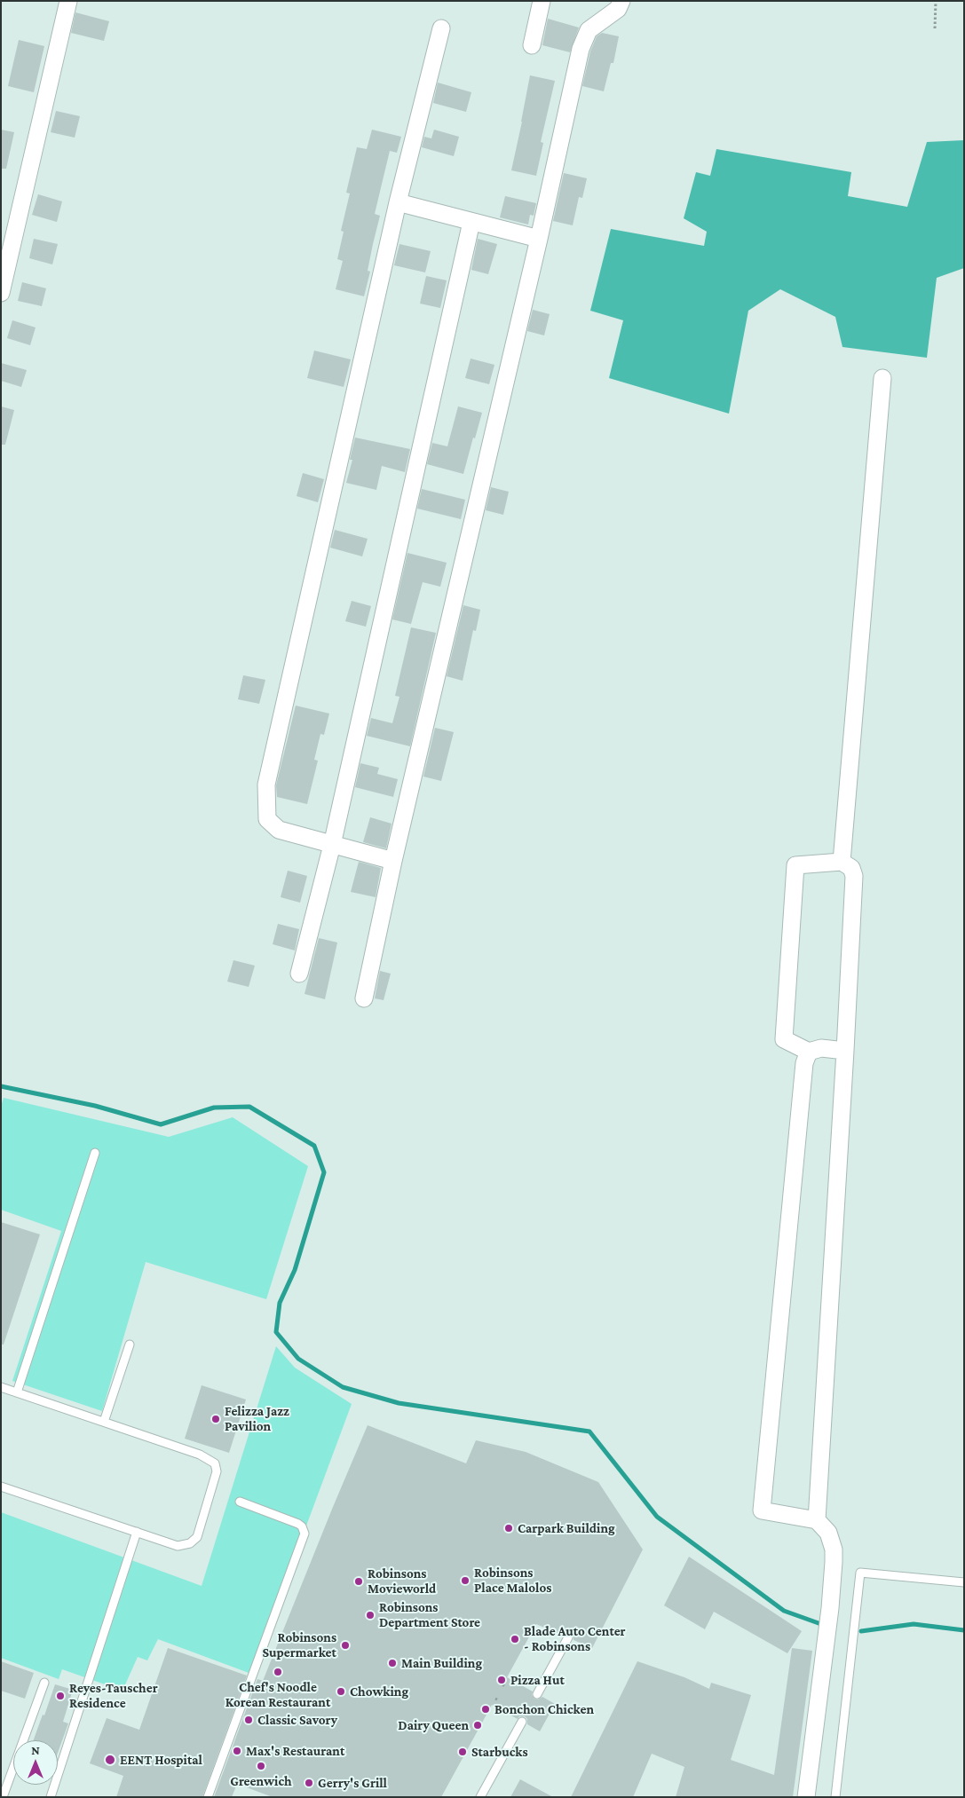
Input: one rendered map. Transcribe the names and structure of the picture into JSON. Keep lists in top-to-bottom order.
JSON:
{
  "places": [
    "Felizza Jazz Pavilion",
    "Carpark Building",
    "Robinsons Place Malolos",
    "Robinsons Movieworld",
    "Robinsons Department Store",
    "Blade Auto Center - Robinsons",
    "Robinsons Supermarket",
    "Main Building",
    "Chef's Noodle Korean Restaurant",
    "Pizza Hut",
    "Chowking",
    "Reyes-Tauscher Residence",
    "Bonchon Chicken",
    "Classic Savory",
    "Dairy Queen",
    "Max's Restaurant",
    "Starbucks",
    "EENT Hospital",
    "Greenwich",
    "Gerry's Grill"
  ],
  "north": "top"
}
